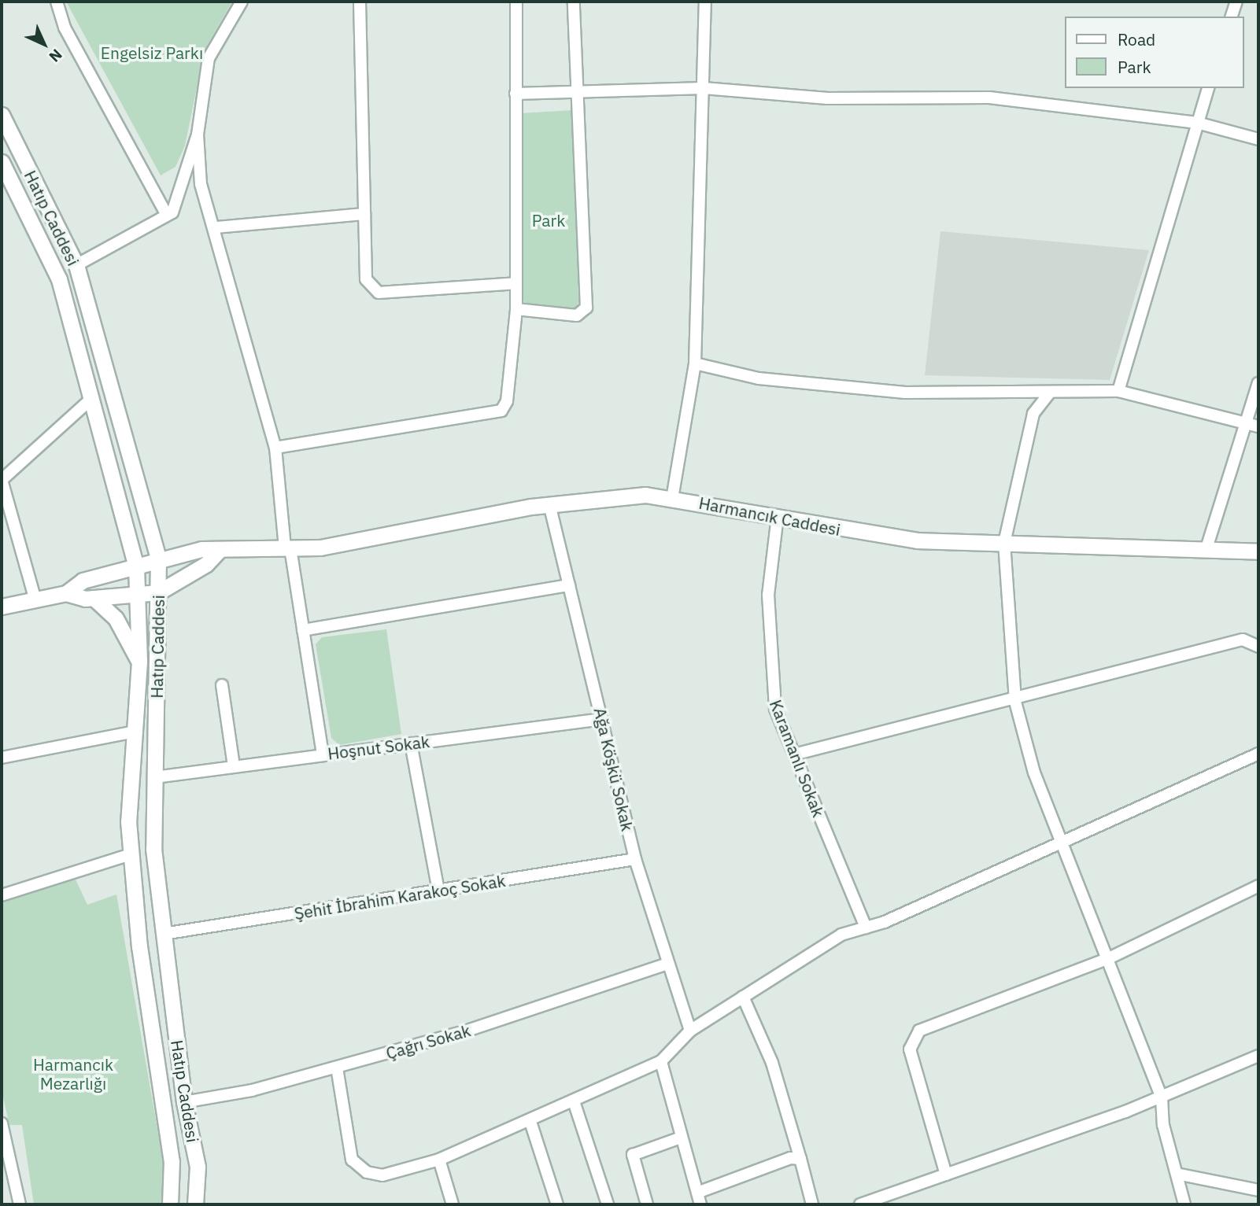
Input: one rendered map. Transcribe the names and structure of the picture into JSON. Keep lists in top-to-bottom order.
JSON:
{
  "streets": {
    "main road": ["Hatıp Caddesi", "Harmancık Caddesi"],
    "street": [
      "Hoşnut Sokak",
      "Karamanlı Sokak",
      "Ağa Köşkü Sokak",
      "Şehit İbrahim Karakoç Sokak",
      "Çağrı Sokak"
    ]
  },
  "crossings": [
    ["Hatıp Caddesi", "Harmancık Caddesi"],
    ["Hatıp Caddesi", "Hoşnut Sokak"],
    ["Hatıp Caddesi", "Şehit İbrahim Karakoç Sokak"],
    ["Hatıp Caddesi", "Çağrı Sokak"],
    ["Harmancık Caddesi", "Karamanlı Sokak"],
    ["Harmancık Caddesi", "Ağa Köşkü Sokak"],
    ["Hoşnut Sokak", "Ağa Köşkü Sokak"],
    ["Ağa Köşkü Sokak", "Şehit İbrahim Karakoç Sokak"],
    ["Ağa Köşkü Sokak", "Çağrı Sokak"]
  ],
  "parks": ["Engelsiz Parkı", "Park", "Harmancık Mezarlığı"],
  "legend": ["Road", "Park"],
  "north": "bottom right"
}
